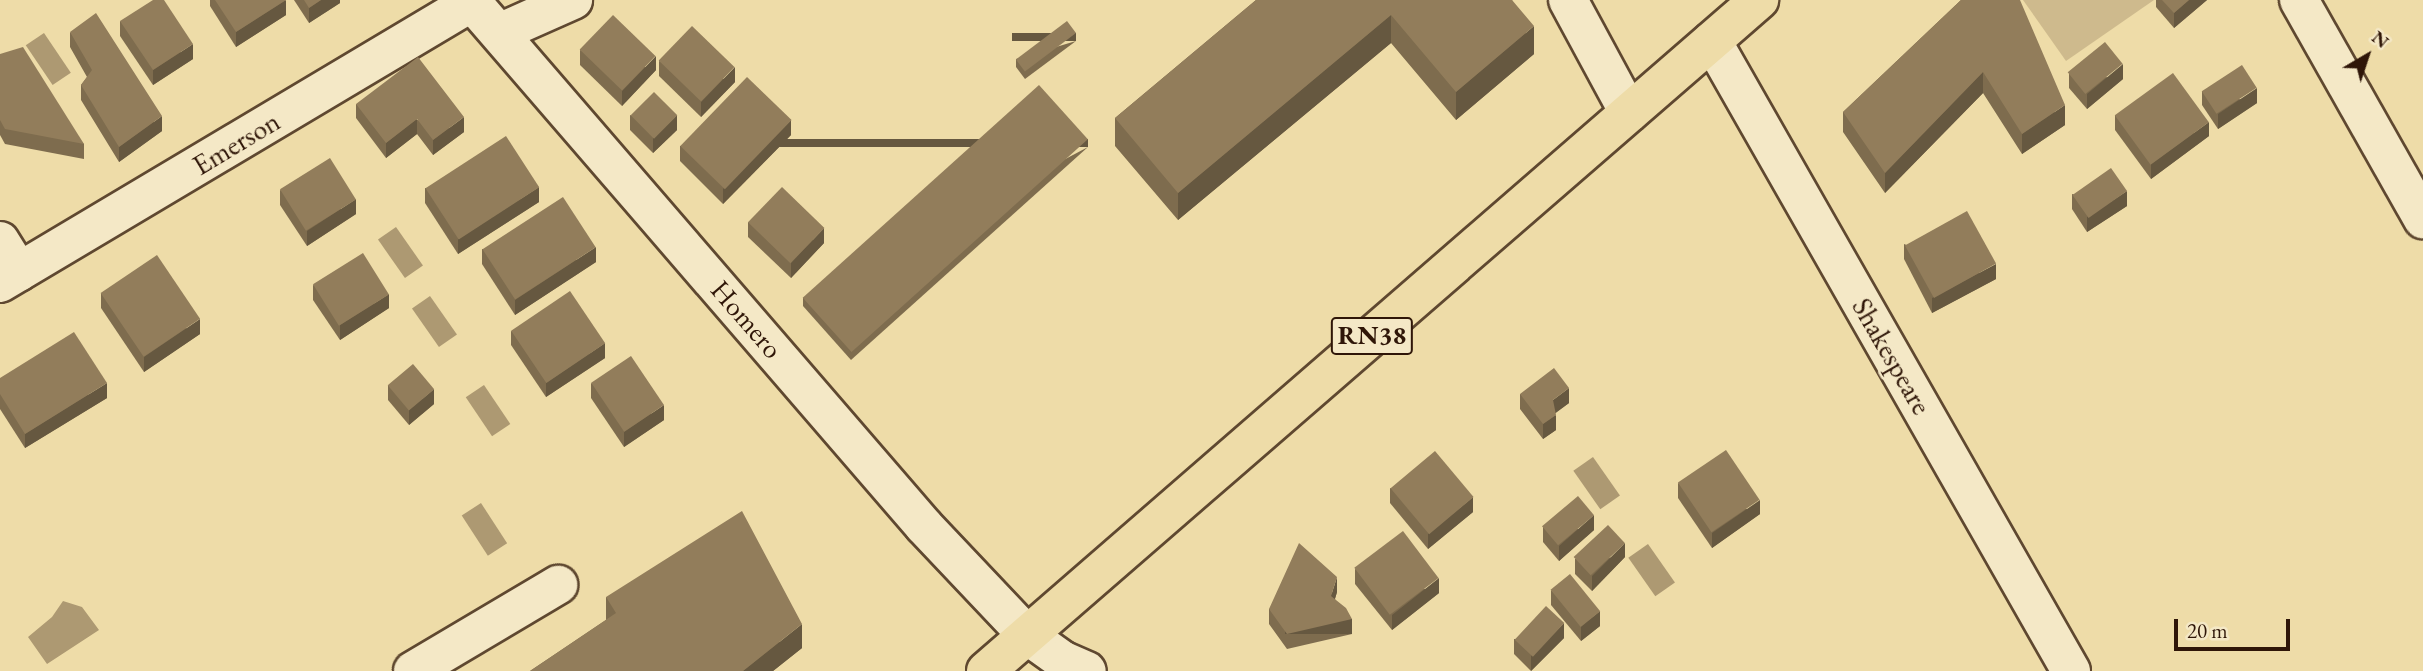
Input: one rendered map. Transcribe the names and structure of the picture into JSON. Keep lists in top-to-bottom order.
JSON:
{
  "streets": {
    "main road": ["RN38"],
    "street": ["Emerson", "Homero", "Shakespeare"]
  },
  "crossings": [
    ["Emerson", "Homero"],
    ["Homero", "RN38"],
    ["RN38", "Shakespeare"]
  ],
  "scale_bar": "20 m",
  "north": "top right"
}
